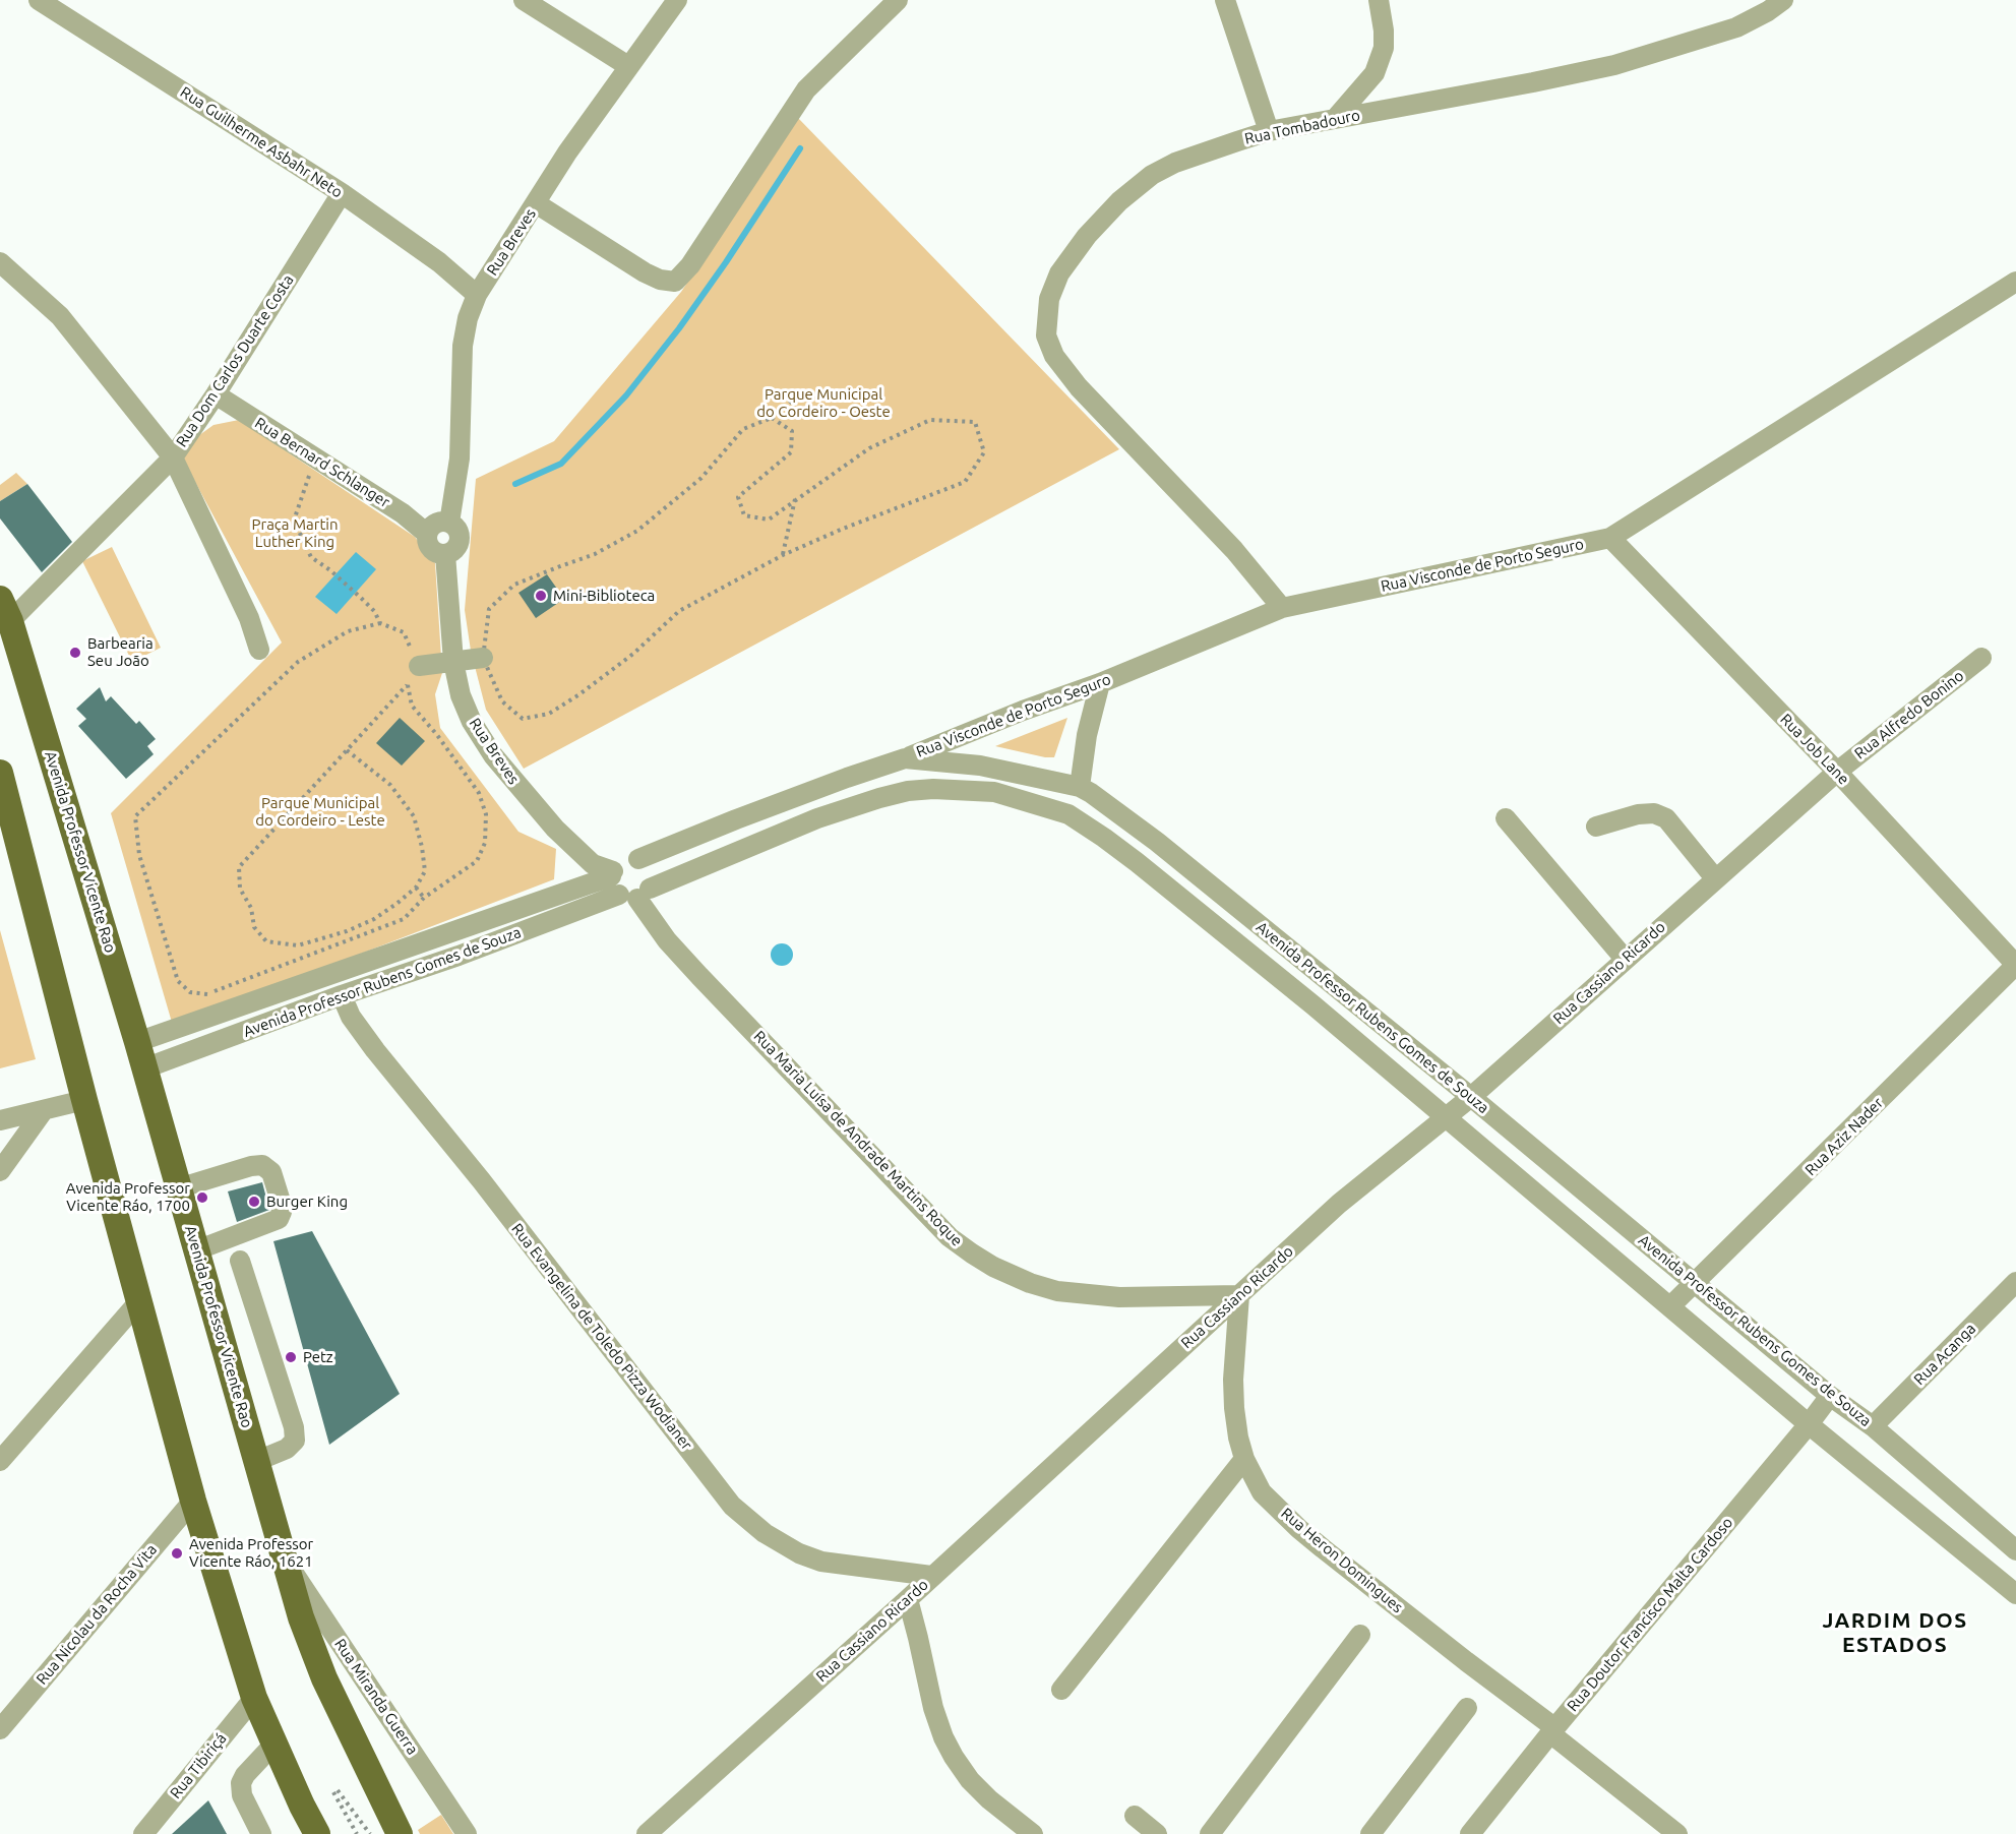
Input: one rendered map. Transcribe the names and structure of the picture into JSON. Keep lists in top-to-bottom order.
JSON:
{
  "streets": {
    "main road": ["Avenida Professor Vicente Rao"],
    "street": [
      "Rua Tombadouro",
      "Rua Guilherme Asbahr Neto",
      "Rua Breves",
      "Rua Dom Carlos Duarte Costa",
      "Rua Bernard Schlanger",
      "Rua Visconde de Porto Seguro",
      "Rua Alfredo Bonino",
      "Rua Job Lane",
      "Rua Cassiano Ricardo",
      "Avenida Professor Rubens Gomes de Souza",
      "Rua Aziz Nader",
      "Rua Maria Luísa de Andrade Martins Roque",
      "Rua Evangelina de Toledo Pizza Wodianer",
      "Rua Acanga",
      "Rua Heron Domingues",
      "Rua Nicolau da Rocha Vita",
      "Rua Doutor Francisco Malta Cardoso",
      "Rua Miranda Guerra",
      "Rua Tibiriçá"
    ]
  },
  "crossings": [
    ["Rua Tombadouro", "Rua Visconde de Porto Seguro"],
    ["Rua Guilherme Asbahr Neto", "Rua Breves"],
    ["Rua Guilherme Asbahr Neto", "Rua Dom Carlos Duarte Costa"],
    ["Rua Breves", "Rua Bernard Schlanger"],
    ["Rua Breves", "Avenida Professor Rubens Gomes de Souza"],
    ["Rua Breves", "Rua Maria Luísa de Andrade Martins Roque"],
    ["Rua Dom Carlos Duarte Costa", "Rua Bernard Schlanger"],
    ["Rua Dom Carlos Duarte Costa", "Avenida Professor Vicente Rao"],
    ["Rua Visconde de Porto Seguro", "Rua Job Lane"],
    ["Rua Visconde de Porto Seguro", "Avenida Professor Rubens Gomes de Souza"],
    ["Rua Alfredo Bonino", "Rua Job Lane"],
    ["Rua Alfredo Bonino", "Rua Cassiano Ricardo"],
    ["Rua Job Lane", "Rua Cassiano Ricardo"],
    ["Rua Job Lane", "Rua Aziz Nader"],
    ["Avenida Professor Vicente Rao", "Avenida Professor Rubens Gomes de Souza"],
    ["Avenida Professor Vicente Rao", "Rua Miranda Guerra"],
    ["Rua Cassiano Ricardo", "Avenida Professor Rubens Gomes de Souza"],
    ["Rua Cassiano Ricardo", "Rua Maria Luísa de Andrade Martins Roque"],
    ["Rua Cassiano Ricardo", "Rua Evangelina de Toledo Pizza Wodianer"],
    ["Rua Cassiano Ricardo", "Rua Heron Domingues"],
    ["Avenida Professor Rubens Gomes de Souza", "Rua Aziz Nader"],
    ["Avenida Professor Rubens Gomes de Souza", "Rua Maria Luísa de Andrade Martins Roque"],
    ["Avenida Professor Rubens Gomes de Souza", "Rua Evangelina de Toledo Pizza Wodianer"],
    ["Avenida Professor Rubens Gomes de Souza", "Rua Acanga"],
    ["Avenida Professor Rubens Gomes de Souza", "Rua Doutor Francisco Malta Cardoso"],
    ["Rua Maria Luísa de Andrade Martins Roque", "Rua Heron Domingues"],
    ["Rua Heron Domingues", "Rua Doutor Francisco Malta Cardoso"]
  ],
  "districts": ["JARDIM DOS ESTADOS"],
  "parks": ["Parque Municipal do Cordeiro - Oeste", "Praça Martin Luther King", "Parque Municipal do Cordeiro - Leste"],
  "places": [
    "Mini-Biblioteca",
    "Barbearia Seu João",
    "Avenida Professor Vicente Ráo, 1700",
    "Burger King",
    "Petz",
    "Avenida Professor Vicente Ráo, 1621"
  ]
}
